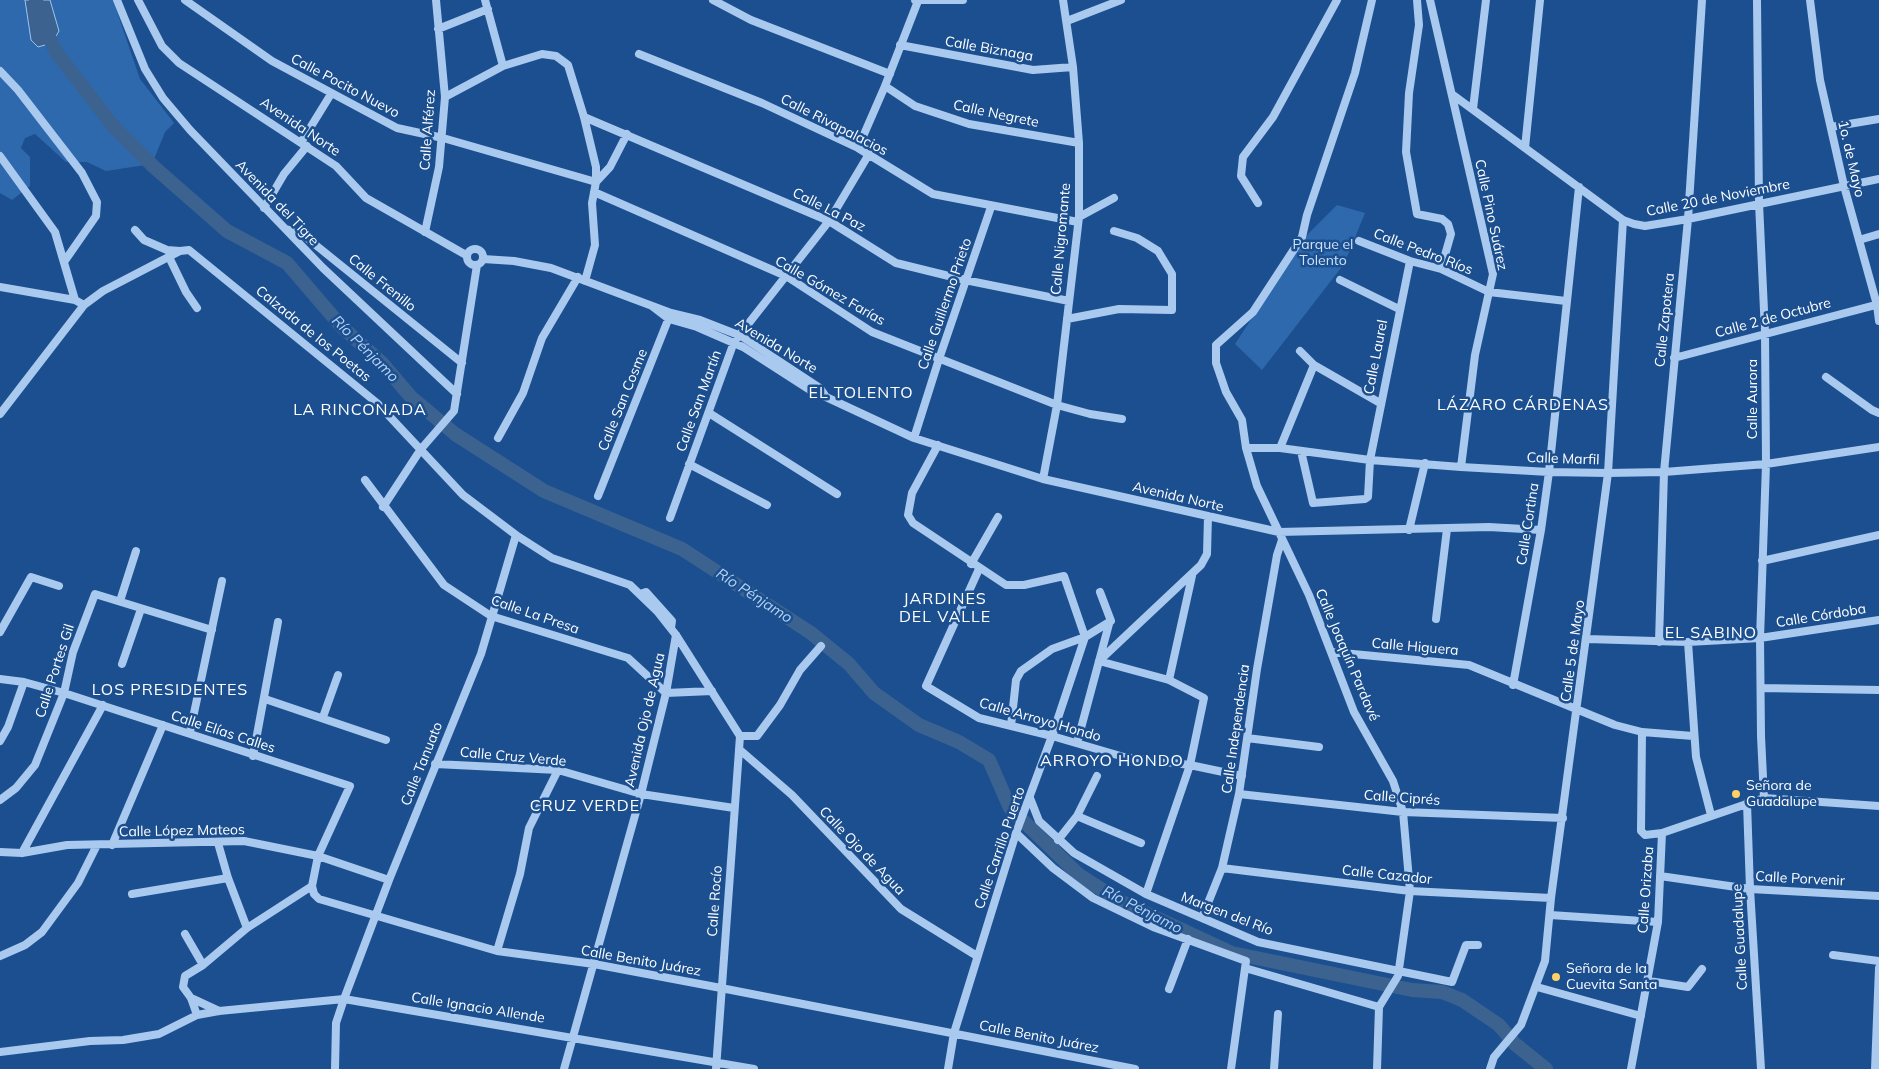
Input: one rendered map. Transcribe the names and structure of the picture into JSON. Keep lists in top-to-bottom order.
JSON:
{
  "streets": {
    "street": [
      "Calle Biznaga",
      "Calle Pocito Nuevo",
      "Calle Negrete",
      "Calle Rivapalacios",
      "Avenida Norte",
      "Calle Alférez",
      "1o. de Mayo",
      "Calle 20 de Noviembre",
      "Avenida del Tigre",
      "Calle La Paz",
      "Calle Pino Suárez",
      "Calle Nigromante",
      "Calle Pedro Ríos",
      "Calle Frenillo",
      "Calle Gómez Farías",
      "Calle Guillermo Prieto",
      "Calle 2 de Octubre",
      "Calle Zapotera",
      "Calzada de los Poetas",
      "Calle Laurel",
      "Calle Aurora",
      "Calle San Cosme",
      "Calle San Martín",
      "Calle Marfil",
      "Calle Cortina",
      "Calle La Presa",
      "Calle Córdoba",
      "Calle Higuera",
      "Calle 5 de Mayo",
      "Calle Joaquín Pardavé",
      "Calle Portes Gil",
      "Avenida Ojo de Agua",
      "Calle Arroyo Hondo",
      "Calle Independencia",
      "Calle Elías Calles",
      "Calle Cruz Verde",
      "Calle Tanuato",
      "Calle Ciprés",
      "Calle López Mateos",
      "Calle Carrillo Puerto",
      "Calle Ojo de Agua",
      "Calle Cazador",
      "Calle Porvenir",
      "Calle Orizaba",
      "Calle Rocío",
      "Margen del Río",
      "Calle Guadalupe",
      "Calle Benito Juárez",
      "Calle Ignacio Allende"
    ]
  },
  "crossings": [
    ["Calle Biznaga", "Calle Nigromante"],
    ["Calle Pocito Nuevo", "Calle Alférez"],
    ["Calle Negrete", "Calle Nigromante"],
    ["Calle Rivapalacios", "Calle Nigromante"],
    ["Calle Rivapalacios", "Calle Guillermo Prieto"],
    ["Calle Rivapalacios", "Calle San Martín"],
    ["Avenida Norte", "Calle Alférez"],
    ["Avenida Norte", "Calle Nigromante"],
    ["Avenida Norte", "Calle Guillermo Prieto"],
    ["Avenida Norte", "Calle San Cosme"],
    ["Avenida Norte", "Calle San Martín"],
    ["Avenida Norte", "Calle Cortina"],
    ["Avenida Norte", "Calle Joaquín Pardavé"],
    ["1o. de Mayo", "Calle 20 de Noviembre"],
    ["1o. de Mayo", "Calle 2 de Octubre"],
    ["Calle 20 de Noviembre", "Calle Pino Suárez"],
    ["Calle 20 de Noviembre", "Calle Zapotera"],
    ["Calle 20 de Noviembre", "Calle Aurora"],
    ["Calle 20 de Noviembre", "Calle Cortina"],
    ["Calle 20 de Noviembre", "Calle 5 de Mayo"],
    ["Avenida del Tigre", "Calle Frenillo"],
    ["Calle La Paz", "Calle Nigromante"],
    ["Calle La Paz", "Calle Guillermo Prieto"],
    ["Calle La Paz", "Calle San Martín"],
    ["Calle Pino Suárez", "Calle Pedro Ríos"],
    ["Calle Pino Suárez", "Calle Marfil"],
    ["Calle Nigromante", "Calle Gómez Farías"],
    ["Calle Pedro Ríos", "Calle Laurel"],
    ["Calle Pedro Ríos", "Calle Cortina"],
    ["Calle Gómez Farías", "Calle Guillermo Prieto"],
    ["Calle Gómez Farías", "Calle San Martín"],
    ["Calle 2 de Octubre", "Calle Zapotera"],
    ["Calle 2 de Octubre", "Calle Aurora"],
    ["Calle Zapotera", "Calle Marfil"],
    ["Calle Zapotera", "Calle Córdoba"],
    ["Calzada de los Poetas", "Avenida Ojo de Agua"],
    ["Calzada de los Poetas", "Calle Tanuato"],
    ["Calzada de los Poetas", "Calle Rocío"],
    ["Calle Laurel", "Calle Marfil"],
    ["Calle Aurora", "Calle Marfil"],
    ["Calle Aurora", "Calle Córdoba"],
    ["Calle Marfil", "Calle Cortina"],
    ["Calle Marfil", "Calle 5 de Mayo"],
    ["Calle Marfil", "Calle Joaquín Pardavé"],
    ["Calle Cortina", "Calle Higuera"],
    ["Calle La Presa", "Avenida Ojo de Agua"],
    ["Calle La Presa", "Calle Tanuato"],
    ["Calle Córdoba", "Calle 5 de Mayo"],
    ["Calle Higuera", "Calle 5 de Mayo"],
    ["Calle Higuera", "Calle Joaquín Pardavé"],
    ["Calle Higuera", "Calle Orizaba"],
    ["Calle 5 de Mayo", "Calle Ciprés"],
    ["Calle 5 de Mayo", "Calle Cazador"],
    ["Calle Joaquín Pardavé", "Calle Independencia"],
    ["Calle Joaquín Pardavé", "Calle Ciprés"],
    ["Calle Joaquín Pardavé", "Calle Cazador"],
    ["Calle Joaquín Pardavé", "Margen del Río"],
    ["Calle Portes Gil", "Calle Elías Calles"],
    ["Avenida Ojo de Agua", "Calle Cruz Verde"],
    ["Avenida Ojo de Agua", "Calle Benito Juárez"],
    ["Avenida Ojo de Agua", "Calle Ignacio Allende"],
    ["Calle Arroyo Hondo", "Calle Independencia"],
    ["Calle Arroyo Hondo", "Calle Carrillo Puerto"],
    ["Calle Independencia", "Calle Ciprés"],
    ["Calle Independencia", "Calle Cazador"],
    ["Calle Independencia", "Margen del Río"],
    ["Calle Elías Calles", "Calle López Mateos"],
    ["Calle Cruz Verde", "Calle Tanuato"],
    ["Calle Cruz Verde", "Calle Rocío"],
    ["Calle Tanuato", "Calle López Mateos"],
    ["Calle Tanuato", "Calle Benito Juárez"],
    ["Calle Tanuato", "Calle Ignacio Allende"],
    ["Calle Carrillo Puerto", "Calle Ojo de Agua"],
    ["Calle Carrillo Puerto", "Margen del Río"],
    ["Calle Carrillo Puerto", "Calle Benito Juárez"],
    ["Calle Ojo de Agua", "Calle Rocío"],
    ["Calle Porvenir", "Calle Orizaba"],
    ["Calle Porvenir", "Calle Guadalupe"],
    ["Calle Rocío", "Calle Benito Juárez"],
    ["Calle Rocío", "Calle Ignacio Allende"]
  ],
  "districts": [
    "EL TOLENTO",
    "LÁZARO CÁRDENAS",
    "LA RINCONADA",
    "JARDINES DEL VALLE",
    "EL SABINO",
    "LOS PRESIDENTES",
    "ARROYO HONDO",
    "CRUZ VERDE"
  ],
  "water": ["Río Pénjamo"],
  "parks": ["Parque el Tolento"],
  "places": ["Señora de Guadalupe", "Señora de la Cuevita Santa"]
}
